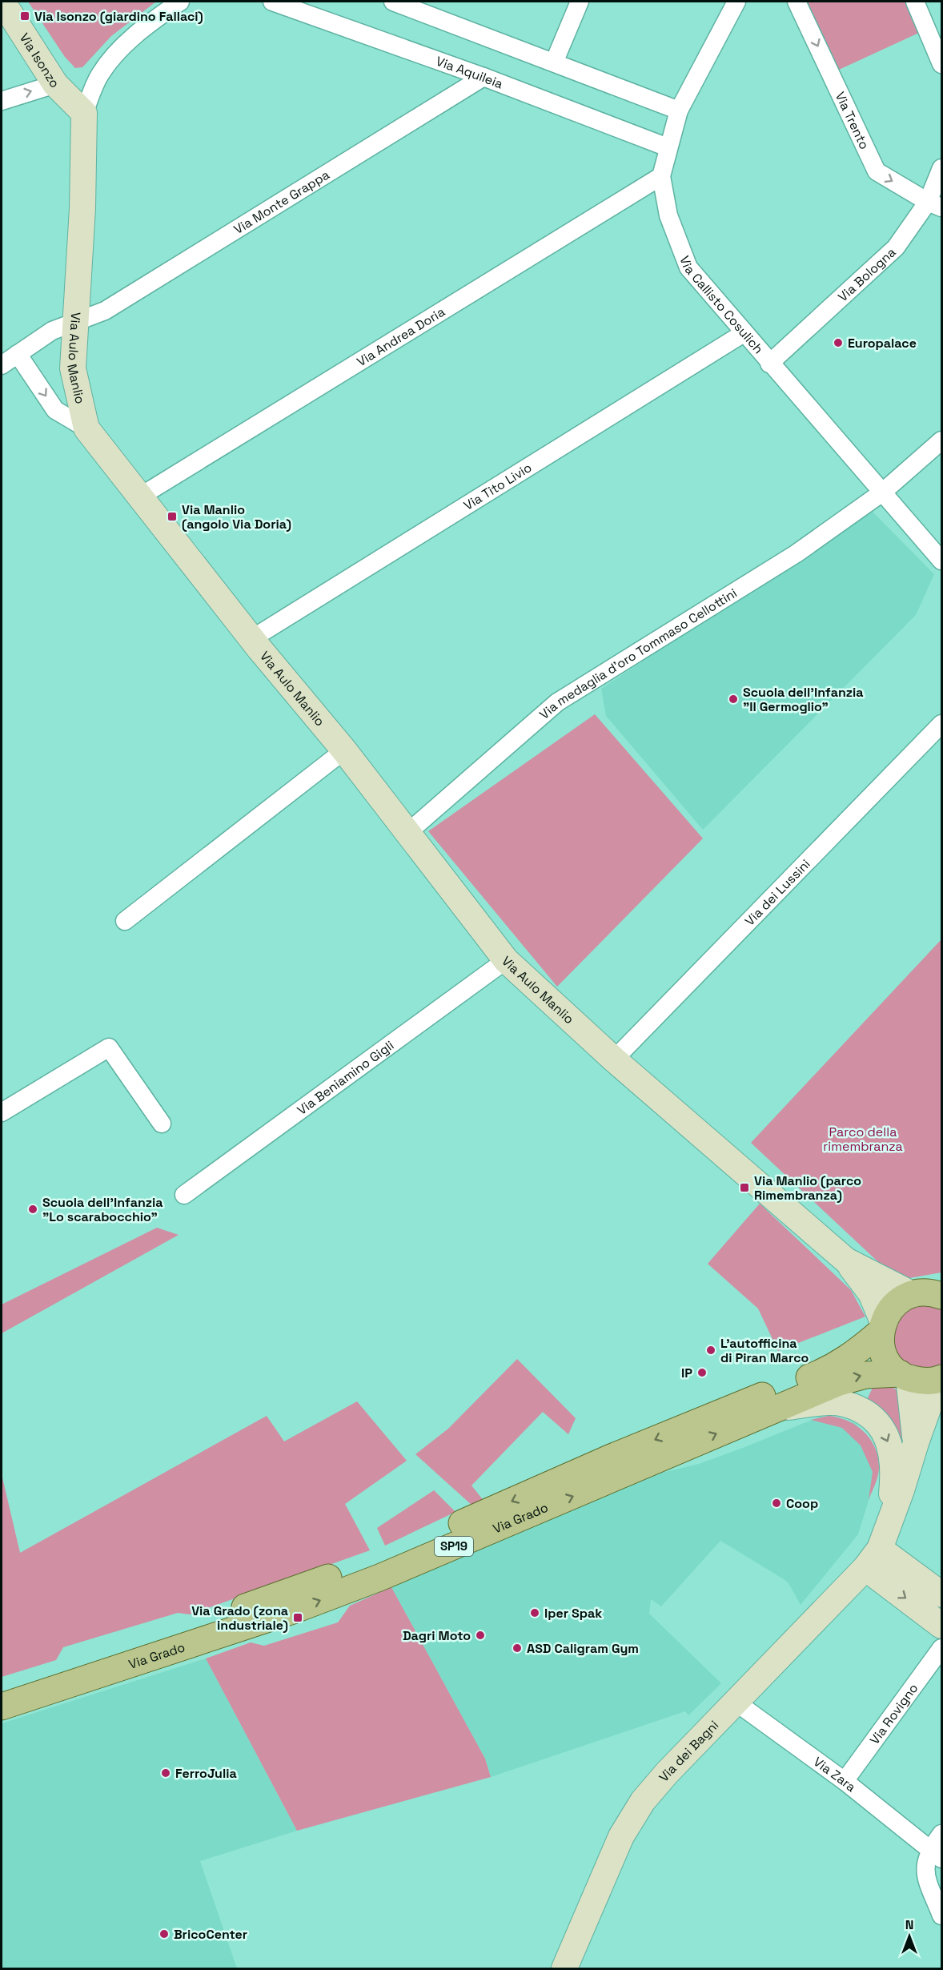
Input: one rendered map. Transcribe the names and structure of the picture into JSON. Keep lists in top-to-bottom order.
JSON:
{
  "streets": {
    "main road": ["Via Grado", "SP19"],
    "street": [
      "Via Isonzo",
      "Via Aquileia",
      "Via Trento",
      "Via Monte Grappa",
      "Via Bologna",
      "Via Callisto Cosulich",
      "Via Andrea Doria",
      "Via Aulo Manlio",
      "Via Tito Livio",
      "Via medaglia d'oro Tommaso Cellottini",
      "Via dei Lussini",
      "Via Beniamino Gigli",
      "Via Rovigno",
      "Via dei Bagni",
      "Via Zara"
    ]
  },
  "crossings": [
    ["Via Isonzo", "Via Aulo Manlio"],
    ["Via Aquileia", "Via Monte Grappa"],
    ["Via Aquileia", "Via Callisto Cosulich"],
    ["Via Trento", "Via Bologna"],
    ["Via Monte Grappa", "Via Aulo Manlio"],
    ["Via Bologna", "Via Callisto Cosulich"],
    ["Via Callisto Cosulich", "Via Andrea Doria"],
    ["Via Callisto Cosulich", "Via Tito Livio"],
    ["Via Callisto Cosulich", "Via medaglia d'oro Tommaso Cellottini"],
    ["Via Andrea Doria", "Via Aulo Manlio"],
    ["Via Aulo Manlio", "Via Tito Livio"],
    ["Via Aulo Manlio", "Via medaglia d'oro Tommaso Cellottini"],
    ["Via Aulo Manlio", "Via dei Lussini"],
    ["Via Aulo Manlio", "Via Beniamino Gigli"],
    ["Via Aulo Manlio", "Via Grado"],
    ["Via Rovigno", "Via Zara"],
    ["Via dei Bagni", "Via Zara"]
  ],
  "one_way": ["Via Trento"],
  "parks": ["Parco della rimembranza"],
  "places": {
    "transit": [
      "Via Isonzo (giardino Fallaci)",
      "Via Manlio (angolo Via Doria)",
      "Via Manlio (parco Rimembranza)",
      "Via Grado (zona industriale)"
    ],
    "other": [
      "Europalace",
      "Scuola dell'Infanzia \"Il Germoglio\"",
      "Scuola dell'Infanzia \"Lo scarabocchio\"",
      "L’autofficina di Piran Marco",
      "IP",
      "Coop",
      "Iper Spak",
      "Dagri Moto",
      "ASD Caligram Gym",
      "FerroJulia",
      "BricoCenter"
    ]
  },
  "north": "top"
}
